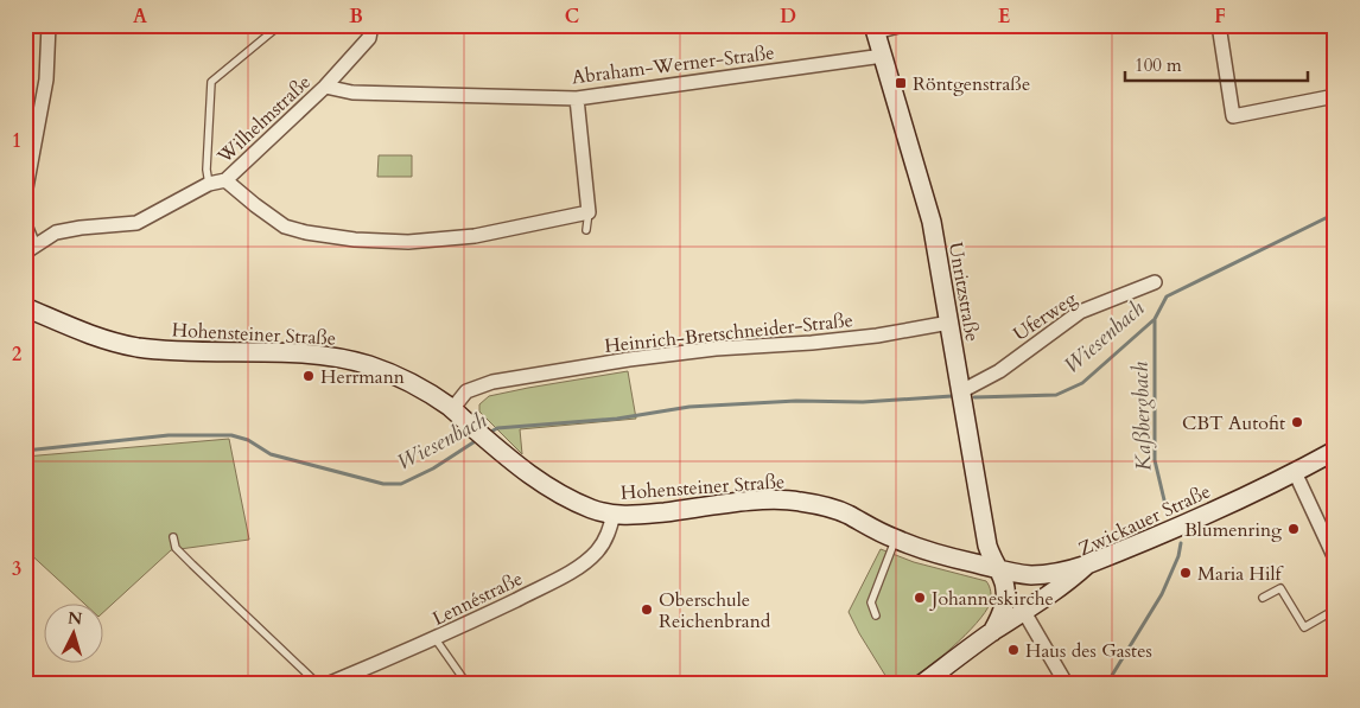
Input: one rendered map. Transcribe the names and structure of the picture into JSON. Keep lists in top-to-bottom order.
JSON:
{
  "streets": {
    "main road": ["Unritzstraße", "Hohensteiner Straße", "Zwickauer Straße"],
    "street": [
      "Abraham-Werner-Straße",
      "Wilhelmstraße",
      "Uferweg",
      "Heinrich-Bretschneider-Straße",
      "Lennéstraße"
    ]
  },
  "crossings": [
    ["Abraham-Werner-Straße", "Wilhelmstraße"],
    ["Abraham-Werner-Straße", "Unritzstraße"],
    ["Unritzstraße", "Uferweg"],
    ["Unritzstraße", "Heinrich-Bretschneider-Straße"],
    ["Unritzstraße", "Hohensteiner Straße"],
    ["Heinrich-Bretschneider-Straße", "Hohensteiner Straße"],
    ["Hohensteiner Straße", "Zwickauer Straße"],
    ["Hohensteiner Straße", "Lennéstraße"]
  ],
  "water": ["Wiesenbach", "Kaßbergbach"],
  "places": {
    "transit": ["Röntgenstraße"],
    "other": [
      "Herrmann",
      "CBT Autofit",
      "Blumenring",
      "Maria Hilf",
      "Johanneskirche",
      "Oberschule Reichenbrand",
      "Haus des Gastes"
    ]
  },
  "scale_bar": "100 m",
  "north": "top",
  "grid": {
    "columns": [
      "A",
      "B",
      "C",
      "D",
      "E",
      "F"
    ],
    "rows": ["1", "2", "3"]
  }
}
